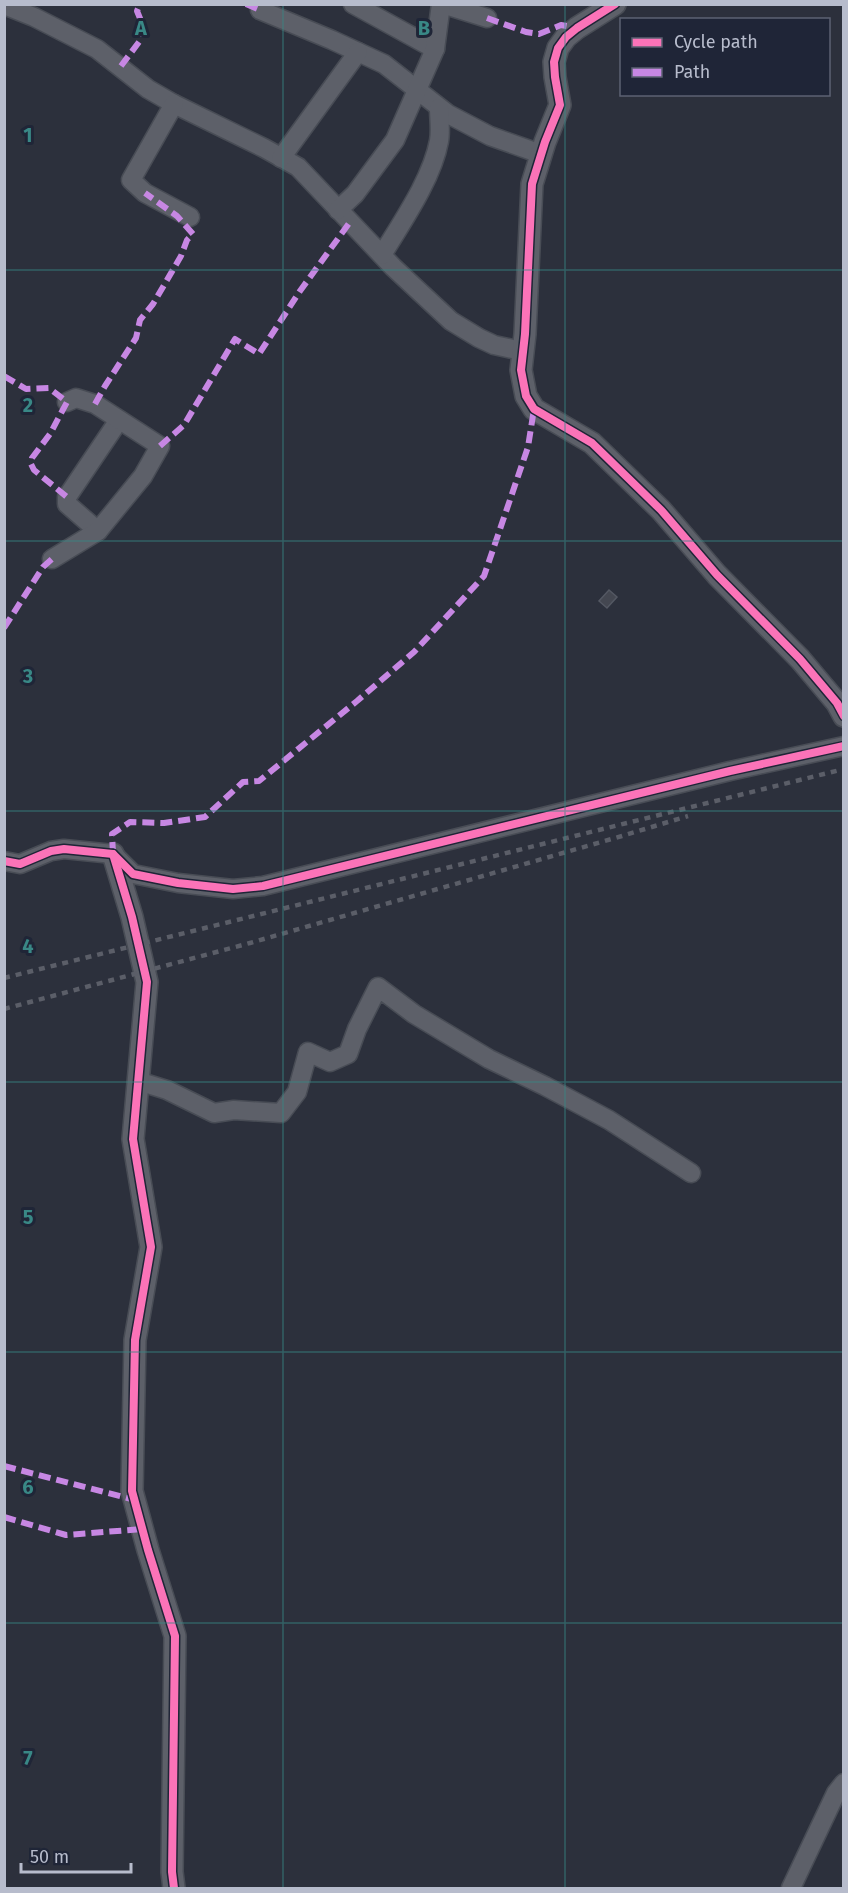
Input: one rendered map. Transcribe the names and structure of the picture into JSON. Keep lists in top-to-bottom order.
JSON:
{
  "legend": ["Cycle path", "Path"],
  "scale_bar": "50 m",
  "grid": {
    "columns": ["A", "B"],
    "rows": [
      "1",
      "2",
      "3",
      "4",
      "5",
      "6",
      "7"
    ]
  }
}
